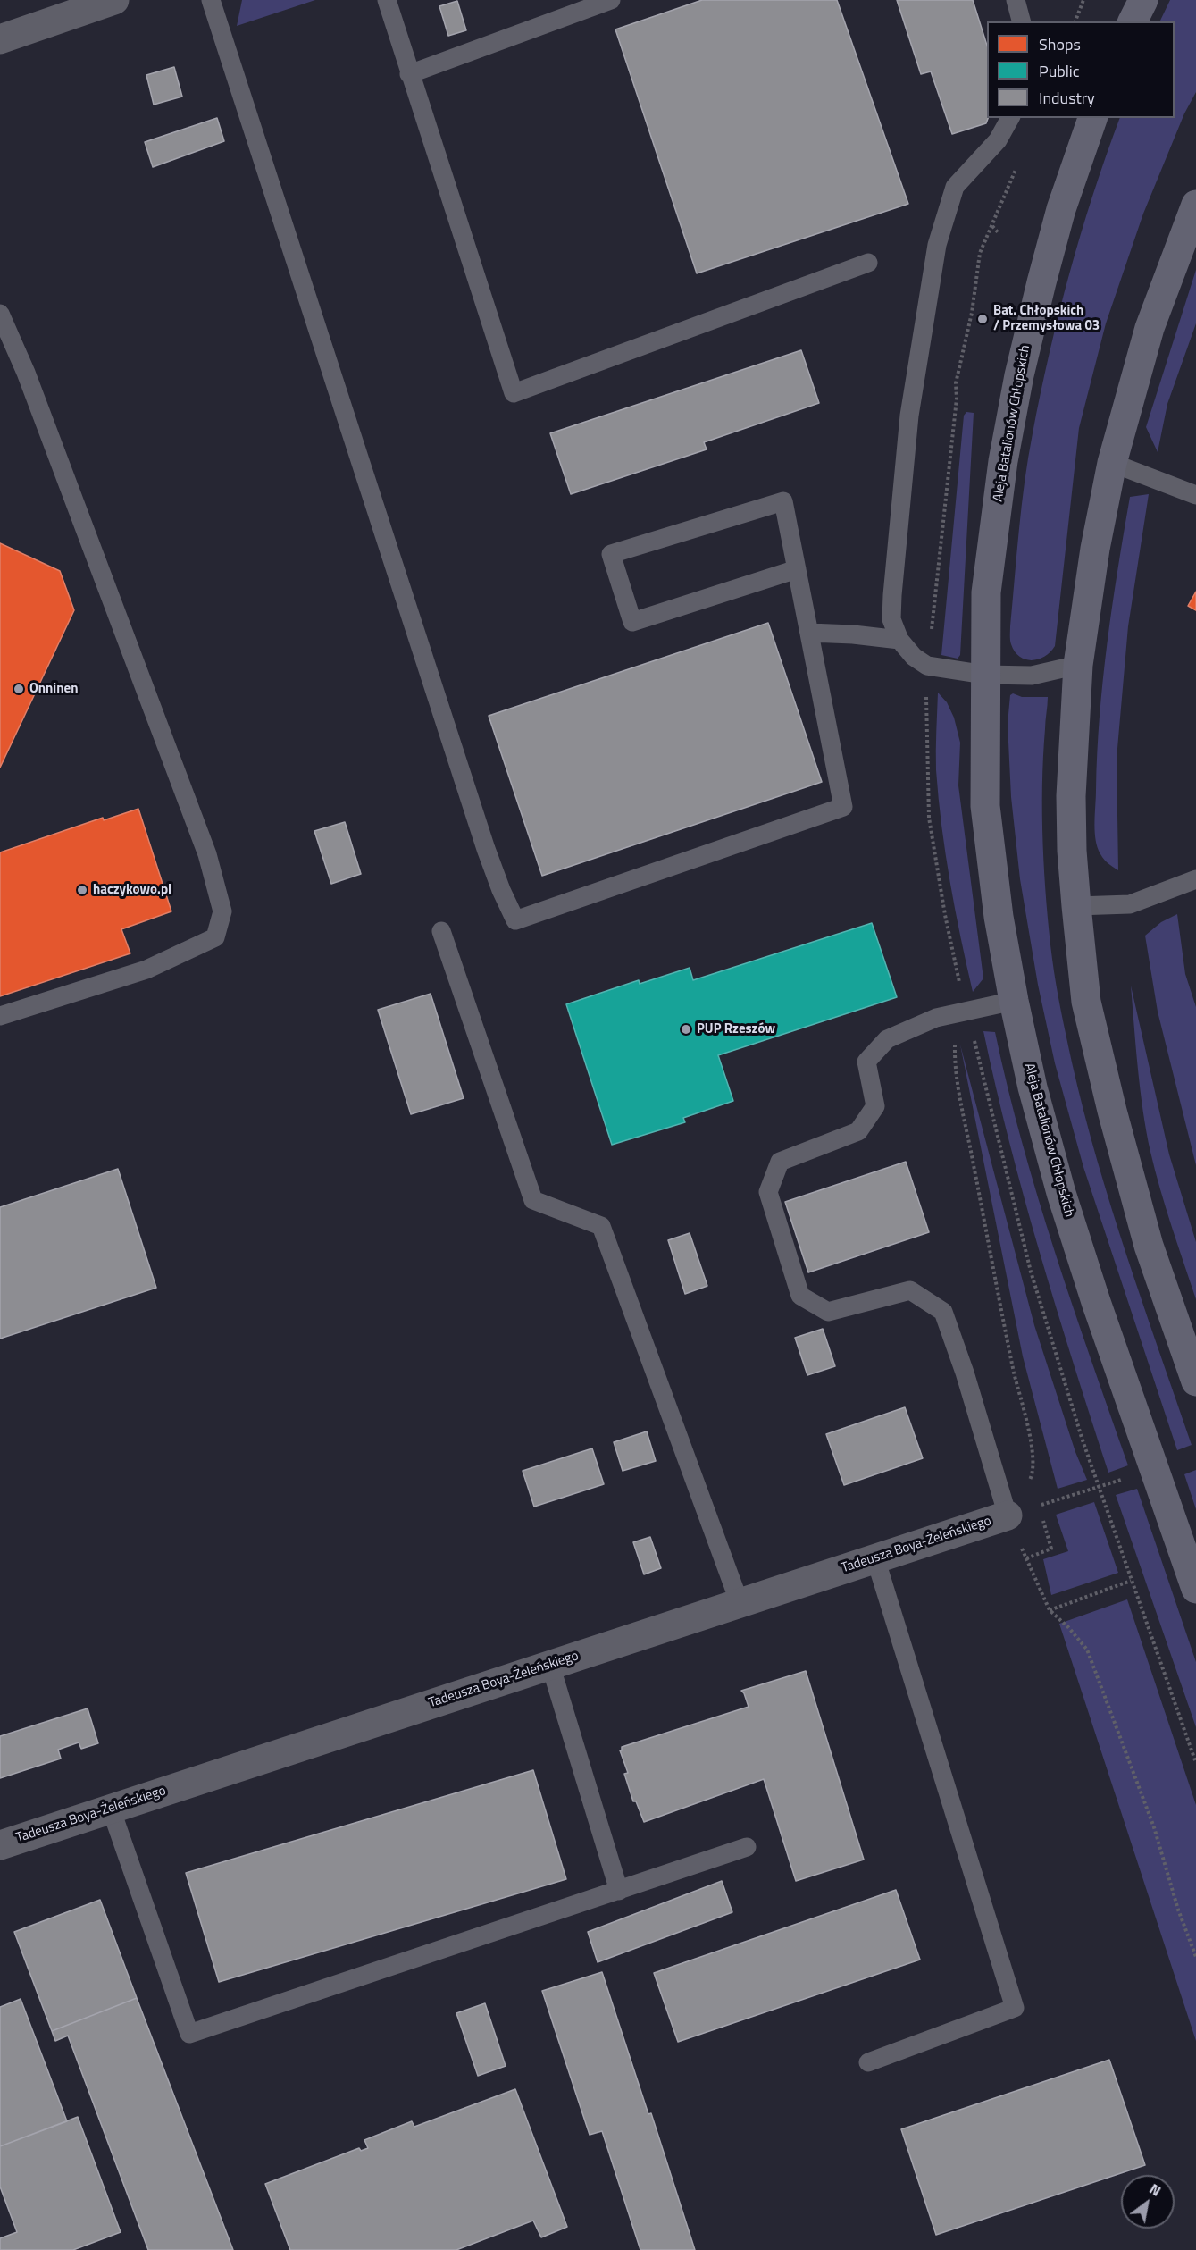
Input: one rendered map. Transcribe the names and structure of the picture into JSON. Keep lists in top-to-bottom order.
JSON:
{
  "streets": {
    "main road": ["Aleja Batalionów Chłopskich"],
    "street": ["Tadeusza Boya-Żeleńskiego"]
  },
  "places": [
    "Bat. Chłopskich / Przemysłowa 03",
    "Onninen",
    "haczykowo.pl",
    "PUP Rzeszów"
  ],
  "legend": ["Shops", "Public", "Industry"],
  "north": "top right"
}
